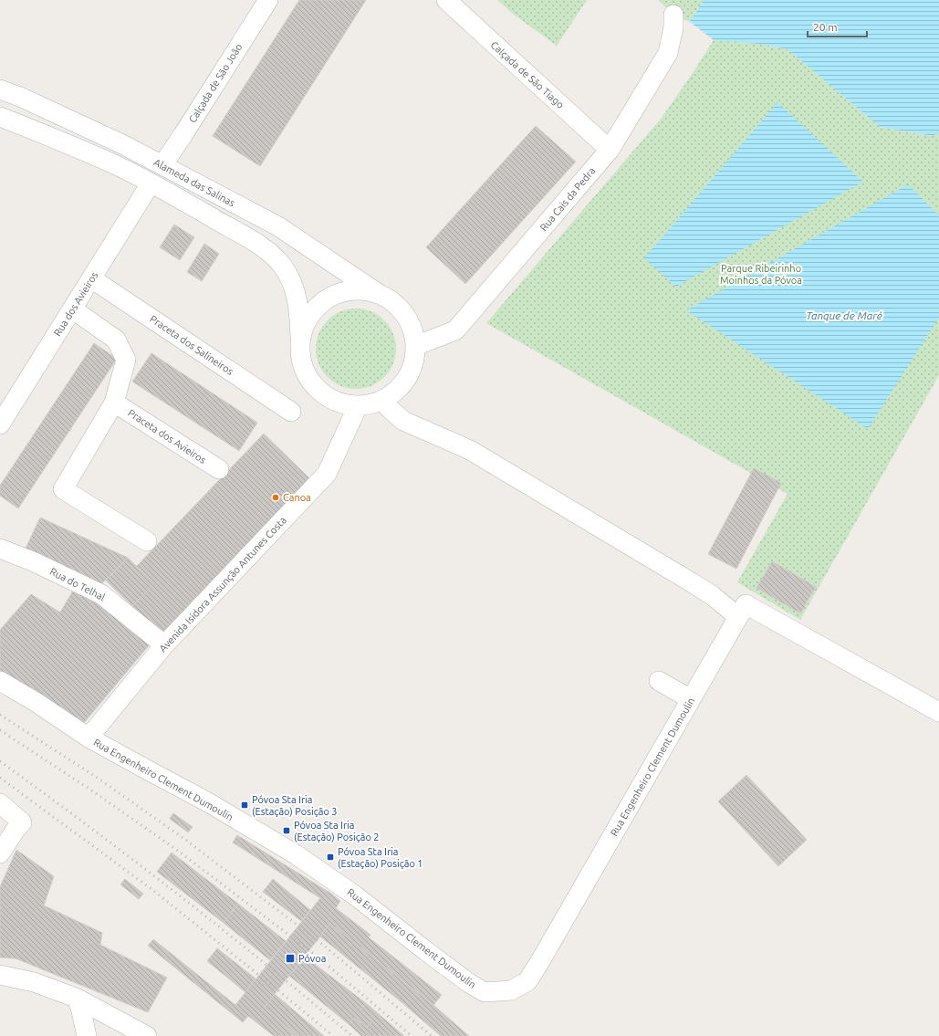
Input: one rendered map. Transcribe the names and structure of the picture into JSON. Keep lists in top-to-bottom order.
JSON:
{
  "streets": {
    "street": [
      "Calçada de São Tiago",
      "Calçada de São João",
      "Alameda das Salinas",
      "Rua Cais da Pedra",
      "Rua dos Avieiros",
      "Praceta dos Salineiros",
      "Praceta dos Avieiros",
      "Rua do Telhal",
      "Avenida Isidora Assunção Antunes Costa",
      "Rua Engenheiro Clement Dumoulin"
    ]
  },
  "crossings": [
    ["Calçada de São Tiago", "Rua Cais da Pedra"],
    ["Calçada de São João", "Alameda das Salinas"],
    ["Alameda das Salinas", "Rua Cais da Pedra"],
    ["Alameda das Salinas", "Rua dos Avieiros"],
    ["Alameda das Salinas", "Avenida Isidora Assunção Antunes Costa"],
    ["Rua Cais da Pedra", "Avenida Isidora Assunção Antunes Costa"],
    ["Rua dos Avieiros", "Praceta dos Salineiros"],
    ["Rua do Telhal", "Avenida Isidora Assunção Antunes Costa"],
    ["Avenida Isidora Assunção Antunes Costa", "Rua Engenheiro Clement Dumoulin"]
  ],
  "water": ["Tanque de Maré"],
  "parks": ["Parque Ribeirinho Moinhos da Póvoa"],
  "places": {
    "other": ["Canoa"],
    "transit": [
      "Póvoa Sta Iria (Estação) Posição 3",
      "Póvoa Sta Iria (Estação) Posição 2",
      "Póvoa Sta Iria (Estação) Posição 1",
      "Póvoa"
    ]
  },
  "scale_bar": "20 m"
}
